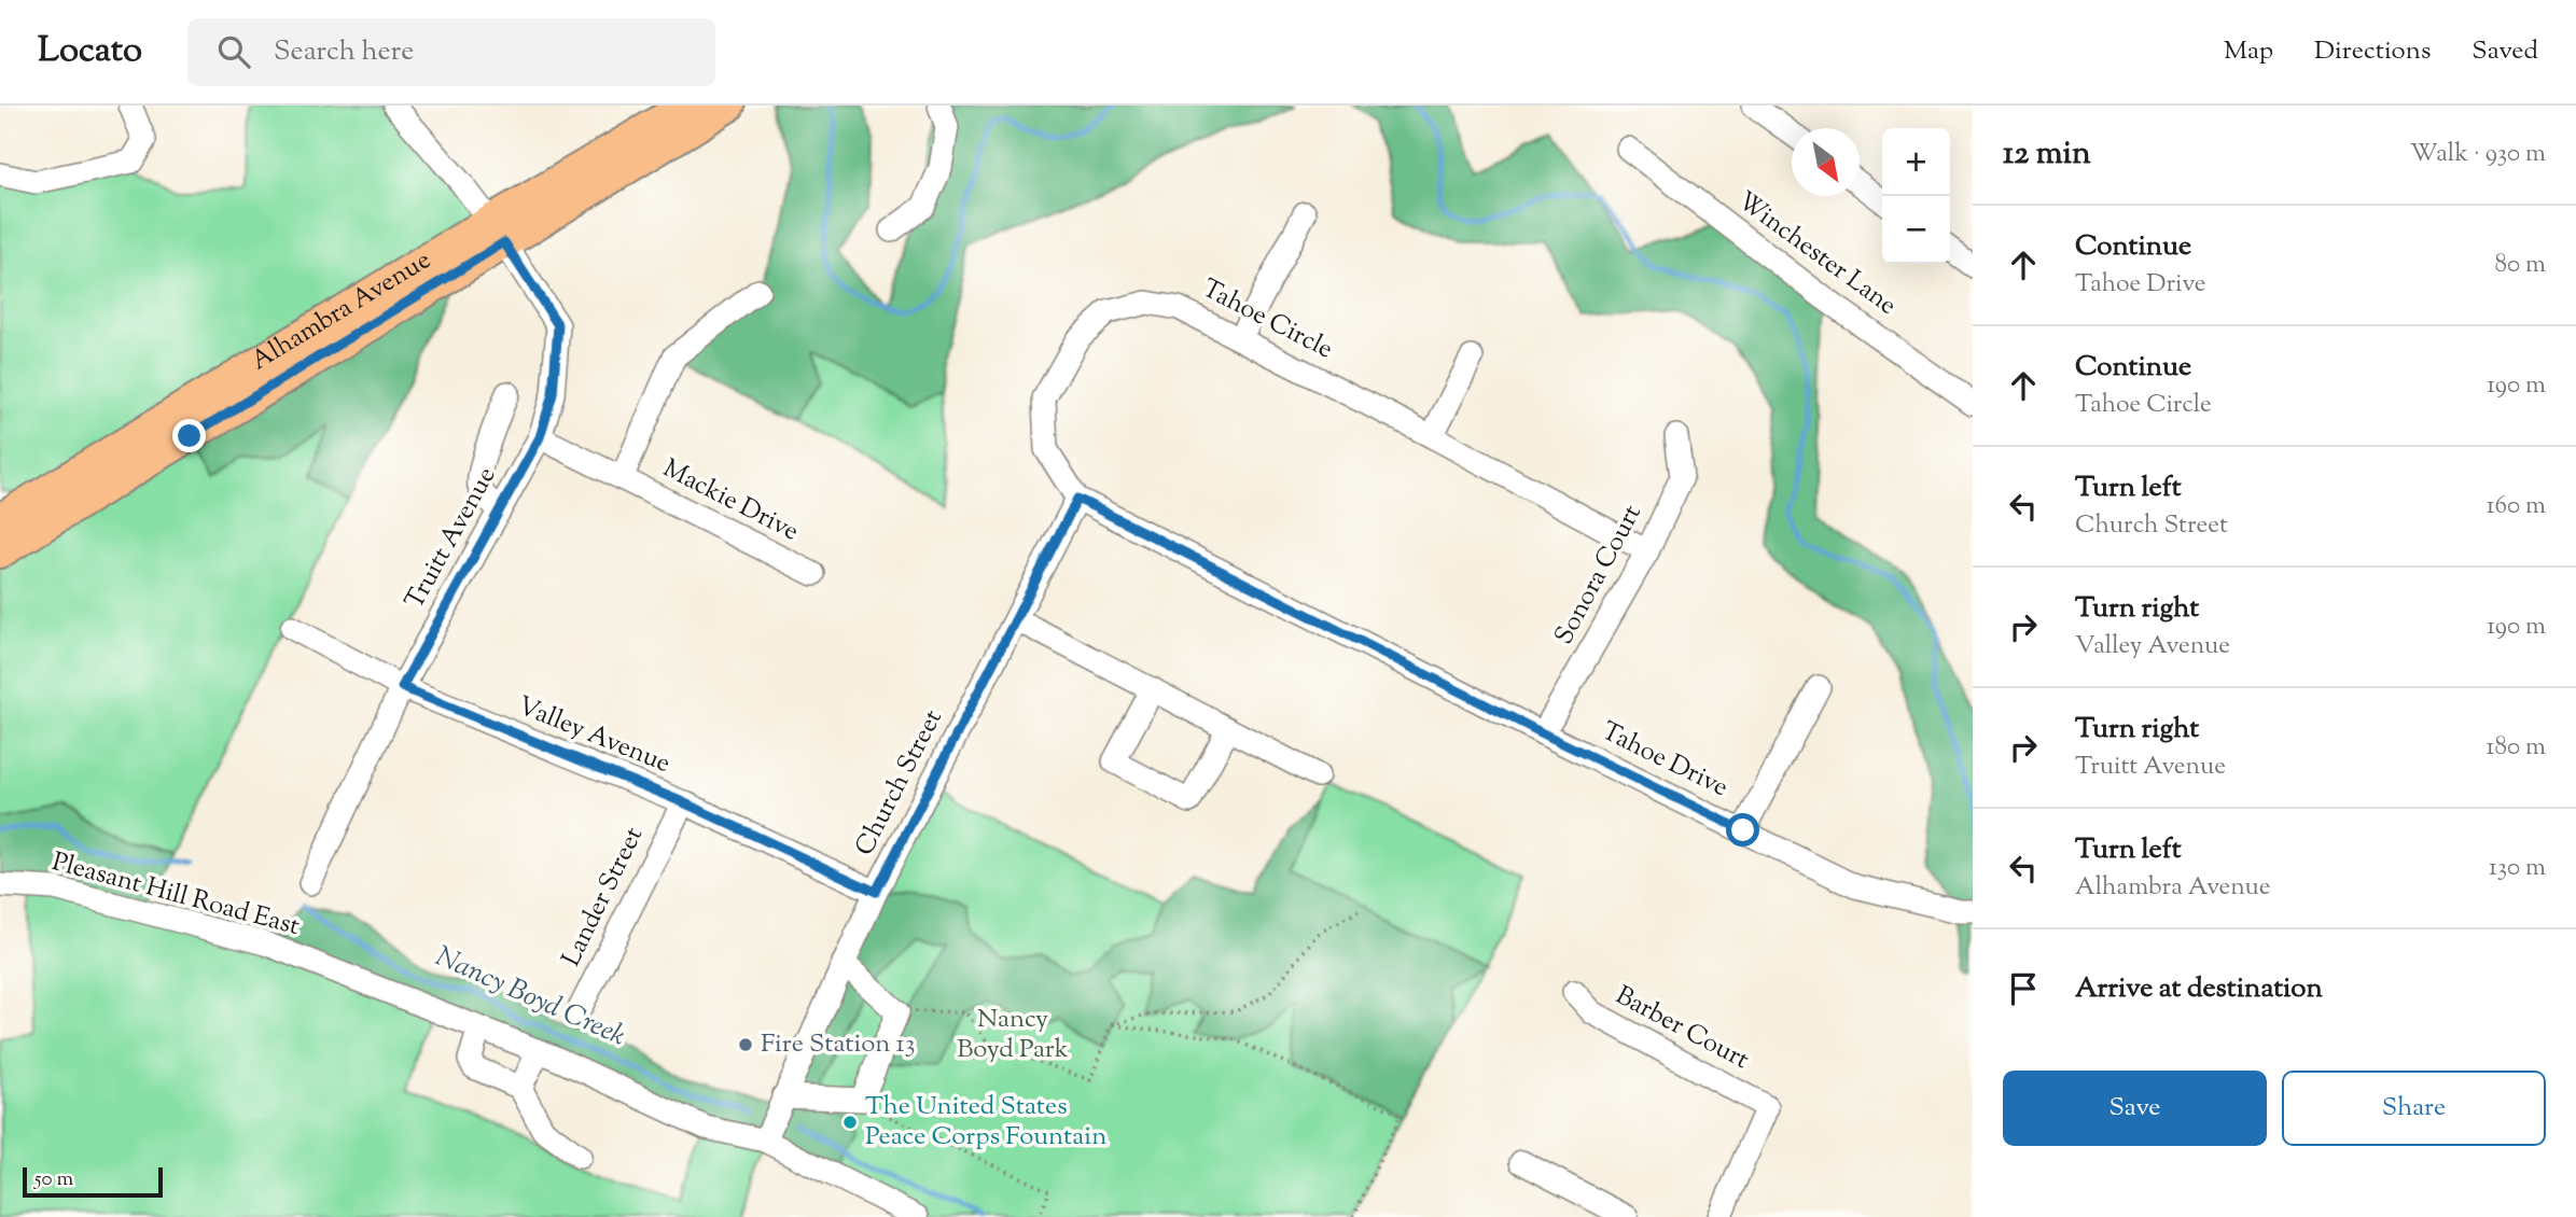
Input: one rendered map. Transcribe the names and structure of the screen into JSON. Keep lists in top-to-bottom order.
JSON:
{
  "streets": {
    "main road": ["Alhambra Avenue"],
    "street": [
      "Winchester Lane",
      "Tahoe Circle",
      "Mackie Drive",
      "Truitt Avenue",
      "Sonora Court",
      "Valley Avenue",
      "Tahoe Drive",
      "Church Street",
      "Pleasant Hill Road East",
      "Lander Street",
      "Barber Court"
    ]
  },
  "crossings": [
    ["Alhambra Avenue", "Truitt Avenue"],
    ["Tahoe Circle", "Sonora Court"],
    ["Tahoe Circle", "Church Street"],
    ["Mackie Drive", "Truitt Avenue"],
    ["Truitt Avenue", "Valley Avenue"],
    ["Sonora Court", "Tahoe Drive"],
    ["Valley Avenue", "Church Street"],
    ["Valley Avenue", "Lander Street"],
    ["Church Street", "Pleasant Hill Road East"]
  ],
  "water": ["Nancy Boyd Creek"],
  "parks": ["Nancy Boyd Park"],
  "places": ["Fire Station 13", "The United States Peace Corps Fountain"],
  "scale_bar": "50 m",
  "north": "bottom right",
  "page": {
    "header": "Locato",
    "search": "Search here",
    "nav": ["Map", "Directions", "Saved"],
    "heading": ["12 min", "Walk · 930 m"],
    "map_buttons": ["+", "−"],
    "list": [
      ["Continue", "Tahoe Drive", "80 m"],
      ["Continue", "Tahoe Circle", "190 m"],
      ["Turn left", "Church Street", "160 m"],
      ["Turn right", "Valley Avenue", "190 m"],
      ["Turn right", "Truitt Avenue", "180 m"],
      ["Turn left", "Alhambra Avenue", "130 m"],
      "Arrive at destination"
    ],
    "buttons": ["Save", "Share"],
    "scale": "50 m"
  }
}
